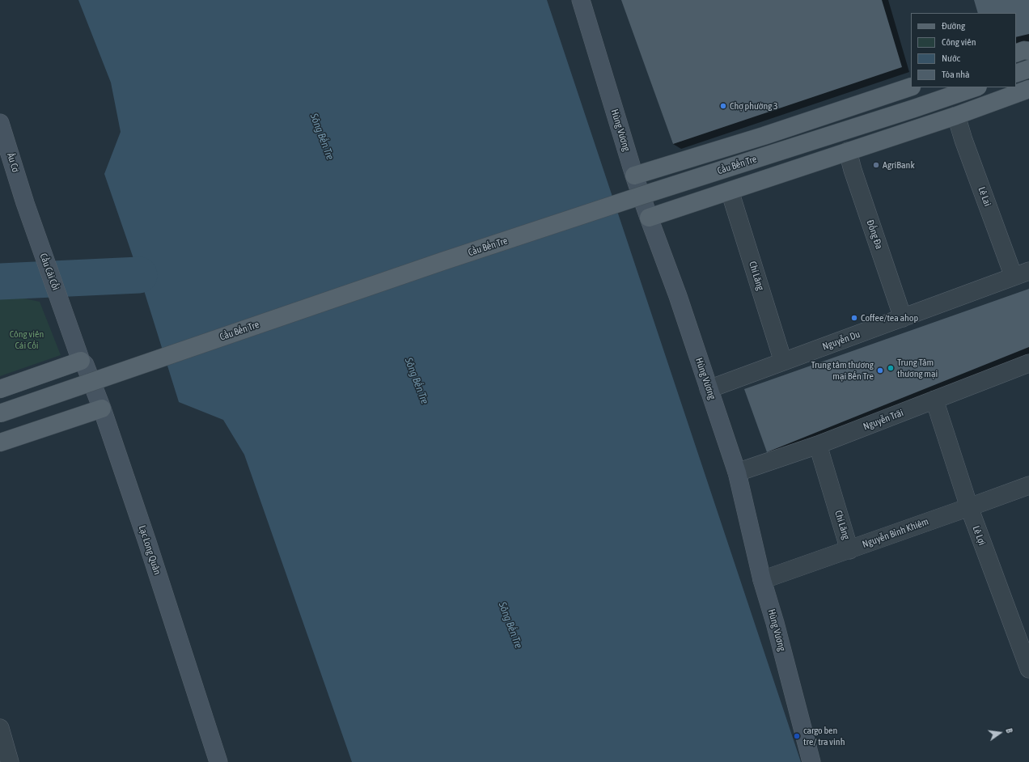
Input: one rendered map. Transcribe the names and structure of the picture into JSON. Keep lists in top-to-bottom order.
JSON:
{
  "streets": {
    "main road": ["Cầu Bến Tre"],
    "street": [
      "Hùng Vương",
      "Âu Cơ",
      "Lê Lai",
      "Đống Đa",
      "Cầu Cái Cối",
      "Chi Lăng",
      "Nguyễn Du",
      "Nguyễn Trãi",
      "Nguyễn Bỉnh Khiêm",
      "Lê Lợi",
      "Lạc Long Quân"
    ]
  },
  "crossings": [
    ["Hùng Vương", "Nguyễn Du"],
    ["Hùng Vương", "Nguyễn Trãi"],
    ["Hùng Vương", "Nguyễn Bỉnh Khiêm"],
    ["Âu Cơ", "Cầu Cái Cối"],
    ["Lê Lai", "Nguyễn Du"],
    ["Đống Đa", "Nguyễn Du"],
    ["Cầu Cái Cối", "Lạc Long Quân"],
    ["Chi Lăng", "Nguyễn Du"],
    ["Chi Lăng", "Nguyễn Trãi"],
    ["Chi Lăng", "Nguyễn Bỉnh Khiêm"],
    ["Nguyễn Trãi", "Lê Lợi"],
    ["Nguyễn Bỉnh Khiêm", "Lê Lợi"]
  ],
  "water": ["Sông Bến Tre"],
  "parks": ["Công viên Cái Cối"],
  "places": [
    "Chợ phường 3",
    "AgriBank",
    "Coffee/tea ahop",
    "Trung Tâm thương mại",
    "Trung tâm thương mại Bến Tre",
    "cargo ben tre/ tra vinh"
  ],
  "legend": [
    "Đường",
    "Công viên",
    "Nước",
    "Tòa nhà"
  ],
  "north": "right"
}
